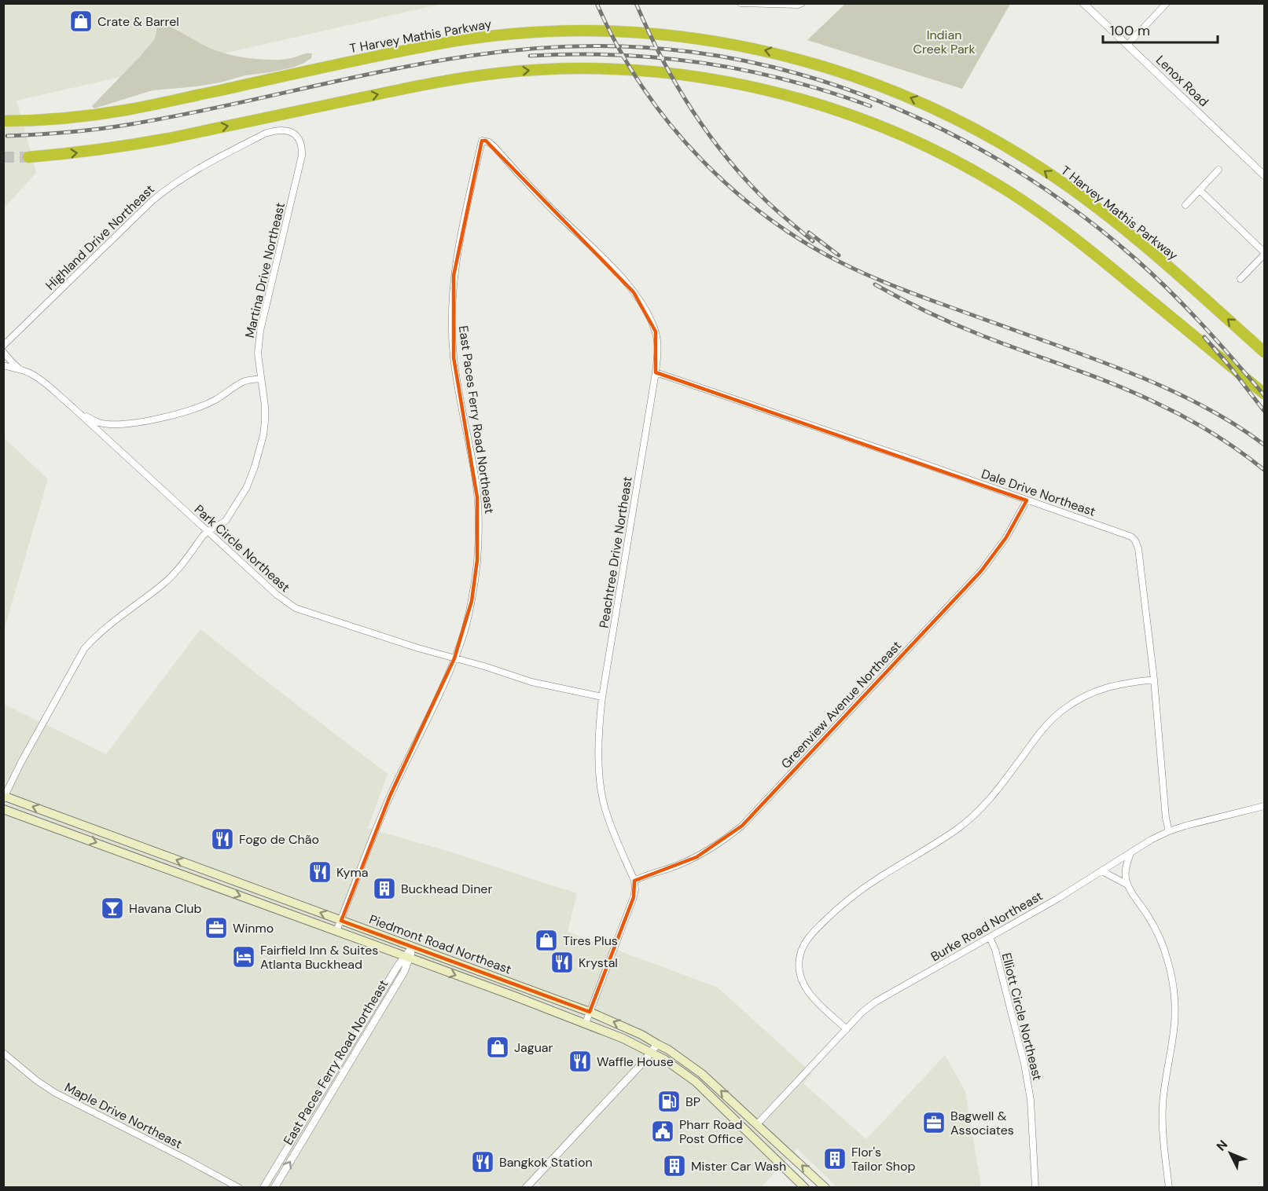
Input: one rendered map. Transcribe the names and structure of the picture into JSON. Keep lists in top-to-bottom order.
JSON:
{
  "streets": {
    "highway": ["T Harvey Mathis Parkway"],
    "main road": ["Piedmont Road Northeast"],
    "street": [
      "Lenox Road",
      "Highland Drive Northeast",
      "Martina Drive Northeast",
      "East Paces Ferry Road Northeast",
      "Dale Drive Northeast",
      "Park Circle Northeast",
      "Peachtree Drive Northeast",
      "Greenview Avenue Northeast",
      "Burke Road Northeast",
      "Elliott Circle Northeast",
      "Maple Drive Northeast"
    ]
  },
  "crossings": [
    ["Highland Drive Northeast", "Martina Drive Northeast"],
    ["Martina Drive Northeast", "Park Circle Northeast"],
    ["Martina Drive Northeast", "Piedmont Road Northeast"],
    ["East Paces Ferry Road Northeast", "Park Circle Northeast"],
    ["East Paces Ferry Road Northeast", "Peachtree Drive Northeast"],
    ["East Paces Ferry Road Northeast", "Piedmont Road Northeast"],
    ["Dale Drive Northeast", "Peachtree Drive Northeast"],
    ["Dale Drive Northeast", "Greenview Avenue Northeast"],
    ["Dale Drive Northeast", "Burke Road Northeast"],
    ["Park Circle Northeast", "Peachtree Drive Northeast"],
    ["Peachtree Drive Northeast", "Greenview Avenue Northeast"],
    ["Burke Road Northeast", "Piedmont Road Northeast"],
    ["Burke Road Northeast", "Elliott Circle Northeast"]
  ],
  "parks": ["Indian Creek Park"],
  "places": {
    "shop": ["Crate & Barrel", "Tires Plus", "Jaguar"],
    "restaurant": [
      "Fogo de Chão",
      "Kyma",
      "Krystal",
      "Waffle House",
      "Bangkok Station"
    ],
    "building": ["Buckhead Diner", "Flor's Tailor Shop", "Mister Car Wash"],
    "bar": ["Havana Club"],
    "office": ["Winmo", "Bagwell & Associates"],
    "hotel": ["Fairfield Inn & Suites Atlanta Buckhead"],
    "fuel station": ["BP"],
    "public building": ["Pharr Road Post Office"]
  },
  "scale_bar": "100 m",
  "north": "top left"
}
